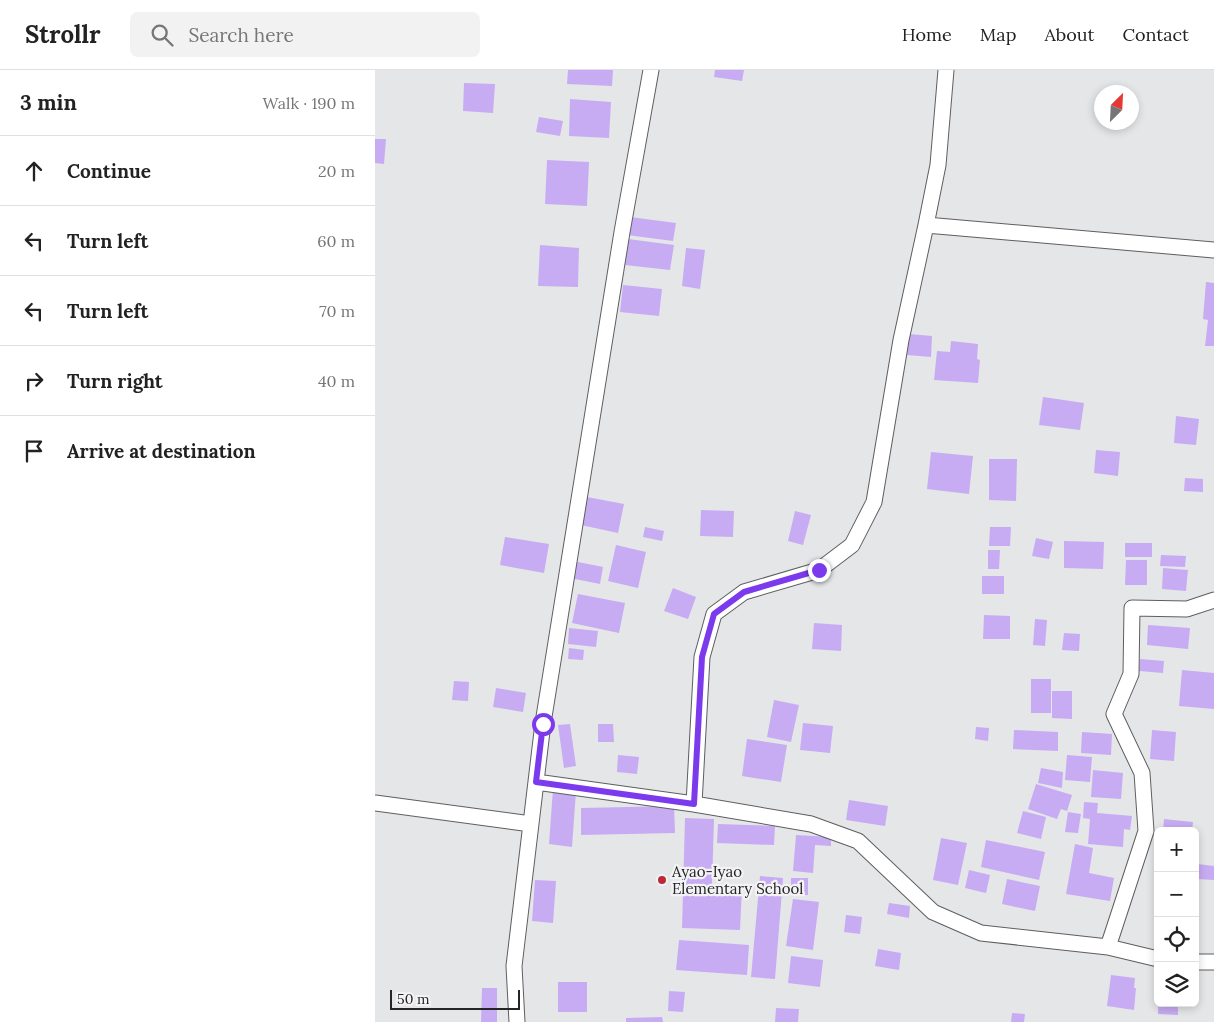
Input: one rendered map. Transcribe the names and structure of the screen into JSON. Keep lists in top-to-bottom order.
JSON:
{
  "places": ["Ayao-Iyao Elementary School"],
  "scale_bar": "50 m",
  "north": "top right",
  "page": {
    "header": "Strollr",
    "search": "Search here",
    "nav": [
      "Home",
      "Map",
      "About",
      "Contact"
    ],
    "heading": ["3 min", "Walk · 190 m"],
    "list": [
      ["Continue", "20 m"],
      ["Turn left", "60 m"],
      ["Turn left", "70 m"],
      ["Turn right", "40 m"],
      "Arrive at destination"
    ],
    "map_buttons": ["+", "−"],
    "scale": "50 m"
  }
}
